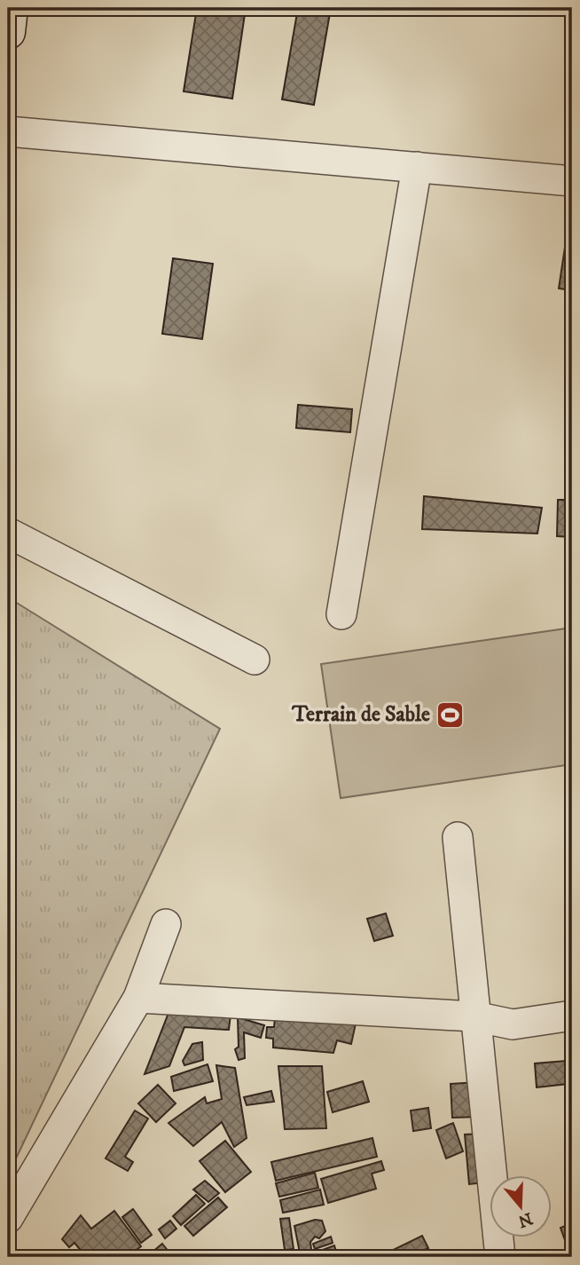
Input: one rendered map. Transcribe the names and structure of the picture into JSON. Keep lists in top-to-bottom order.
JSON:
{
  "places": {
    "sports": ["Terrain de Sable"]
  },
  "north": "bottom"
}
